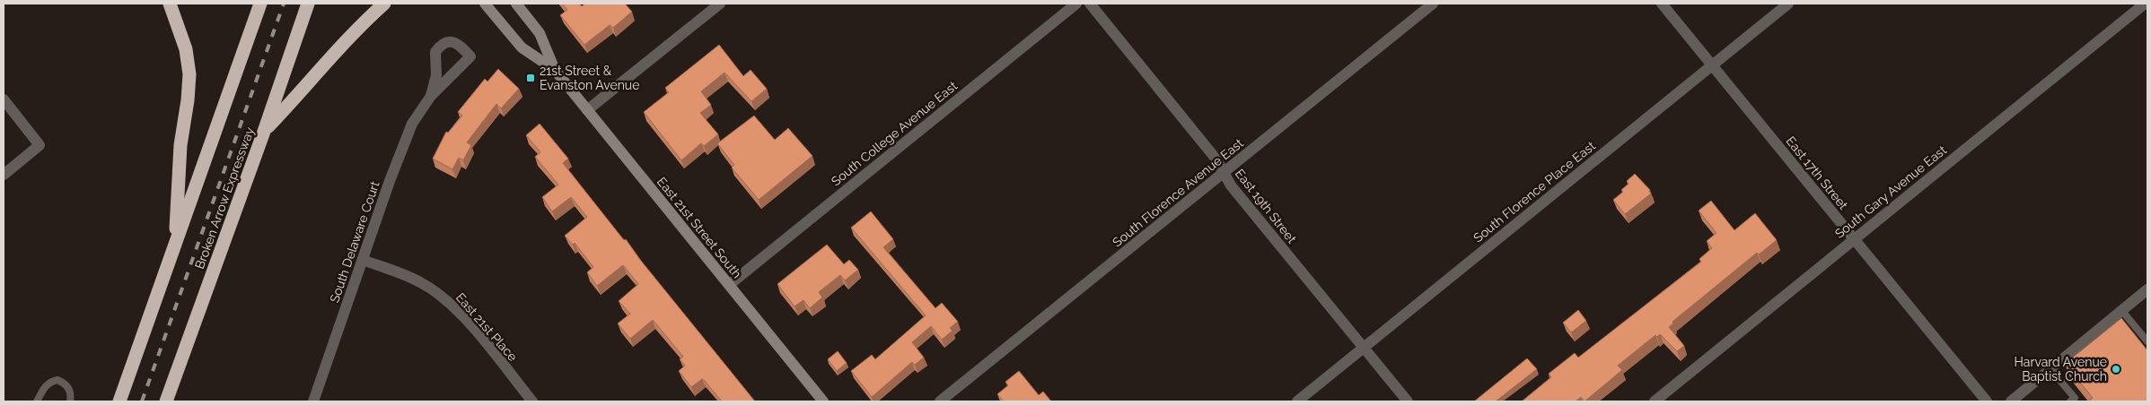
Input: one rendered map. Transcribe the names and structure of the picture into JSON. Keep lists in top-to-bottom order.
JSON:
{
  "streets": {
    "highway": ["Broken Arrow Expressway"],
    "main road": ["East 21st Street South"],
    "street": [
      "South College Avenue East",
      "East 17th Street",
      "South Florence Place East",
      "South Gary Avenue East",
      "South Florence Avenue East",
      "East 19th Street",
      "South Delaware Court",
      "East 21st Place"
    ]
  },
  "crossings": [
    ["South College Avenue East", "East 21st Street South"],
    ["East 17th Street", "South Florence Place East"],
    ["East 17th Street", "South Gary Avenue East"],
    ["South Florence Place East", "East 19th Street"],
    ["South Florence Avenue East", "East 19th Street"],
    ["South Delaware Court", "East 21st Place"]
  ],
  "places": {
    "transit": ["21st Street & Evanston Avenue"],
    "other": ["Harvard Avenue Baptist Church"]
  }
}
